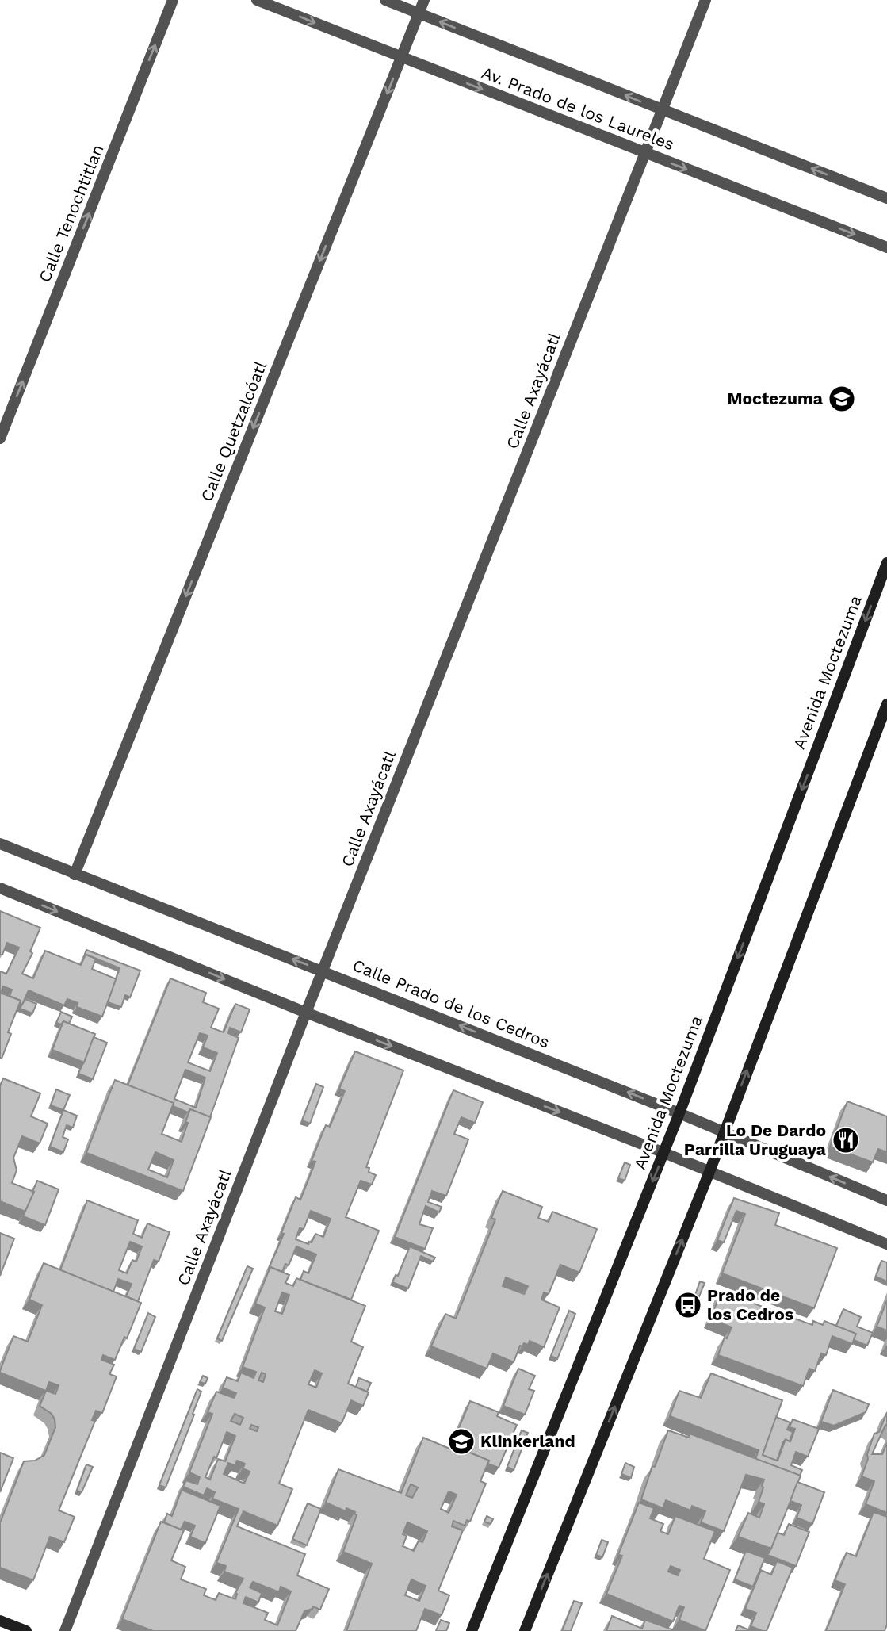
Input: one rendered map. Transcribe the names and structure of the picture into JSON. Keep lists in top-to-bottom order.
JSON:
{
  "streets": {
    "street": [
      "Av. Prado de los Laureles",
      "Calle Tenochtitlan",
      "Calle Axayácatl",
      "Calle Quetzalcóatl",
      "Avenida Moctezuma",
      "Calle Prado de los Cedros"
    ]
  },
  "crossings": [
    ["Av. Prado de los Laureles", "Calle Axayácatl"],
    ["Av. Prado de los Laureles", "Calle Quetzalcóatl"],
    ["Calle Axayácatl", "Calle Prado de los Cedros"],
    ["Calle Quetzalcóatl", "Calle Prado de los Cedros"],
    ["Avenida Moctezuma", "Calle Prado de los Cedros"]
  ],
  "one_way": ["Calle Tenochtitlan", "Calle Quetzalcóatl"],
  "places": {
    "school or university": ["Moctezuma", "Klinkerland"],
    "restaurant": ["Lo De Dardo Parrilla Uruguaya"],
    "bus stop": ["Prado de los Cedros"]
  }
}
